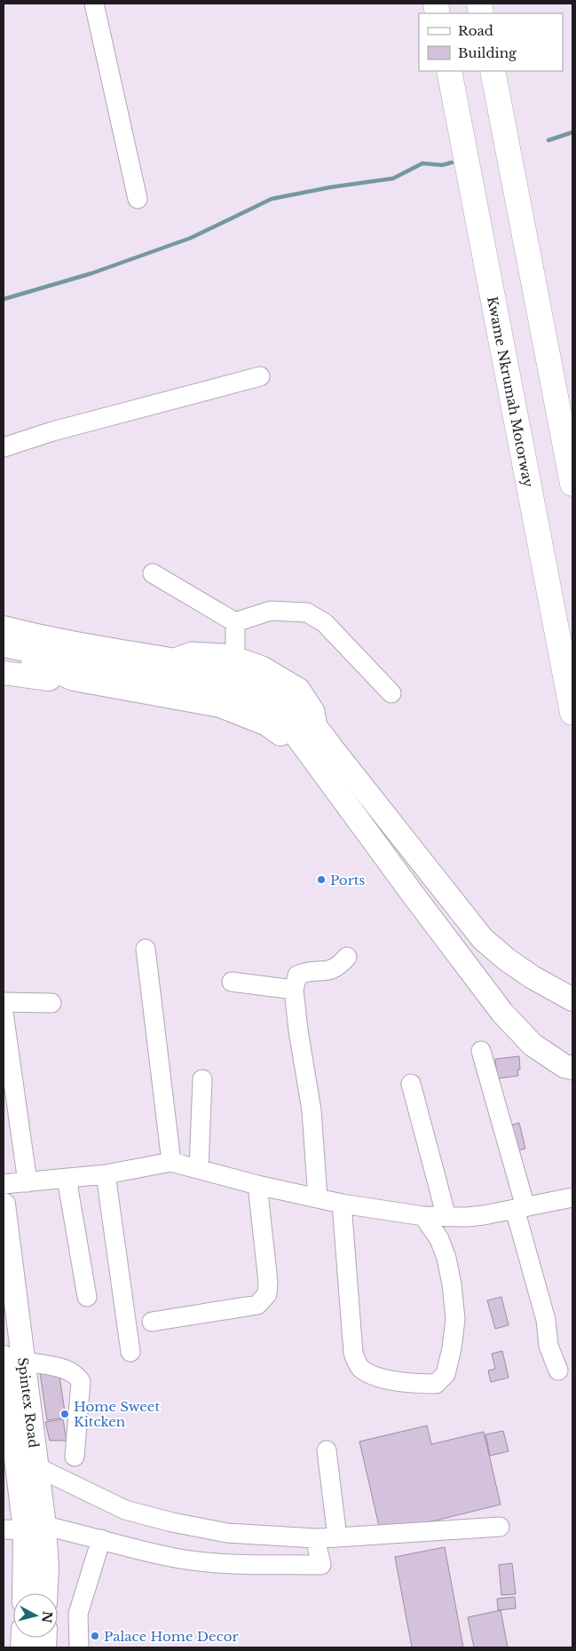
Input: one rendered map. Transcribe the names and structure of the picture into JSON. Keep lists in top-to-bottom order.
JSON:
{
  "streets": {
    "highway": ["Kwame Nkrumah Motorway"],
    "main road": ["Spintex Road"]
  },
  "places": ["Ports", "Home Sweet Kitcken", "Palace Home Decor"],
  "legend": ["Road", "Building"],
  "north": "right"
}
